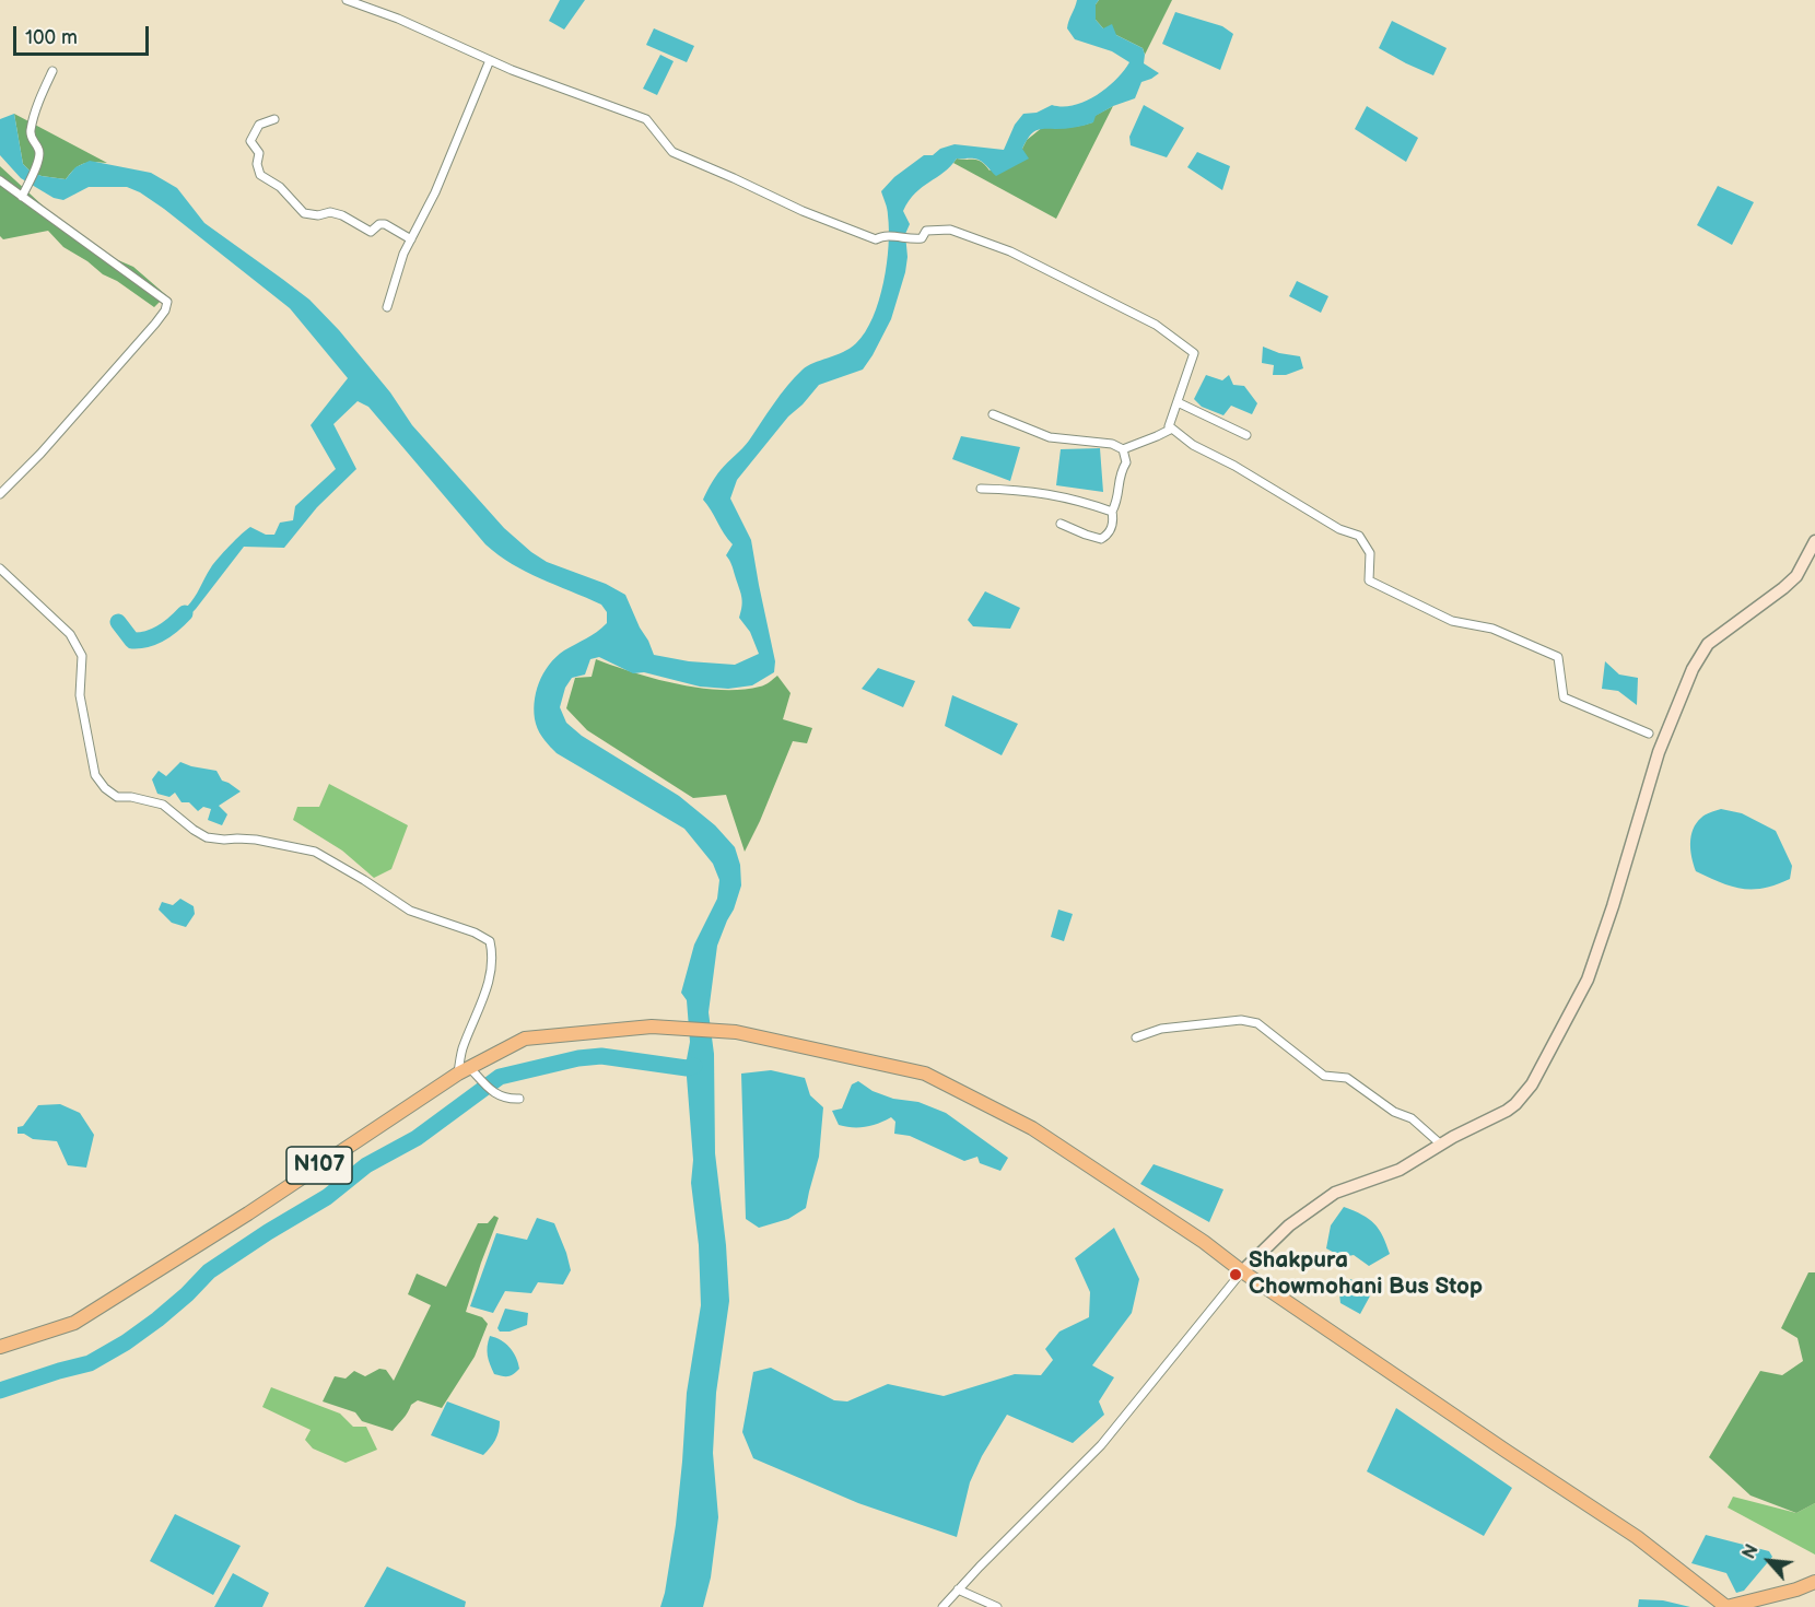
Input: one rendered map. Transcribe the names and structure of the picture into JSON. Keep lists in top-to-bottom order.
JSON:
{
  "streets": {
    "highway": ["N107"]
  },
  "places": ["Shakpura Chowmohani Bus Stop"],
  "scale_bar": "100 m",
  "north": "top left"
}
